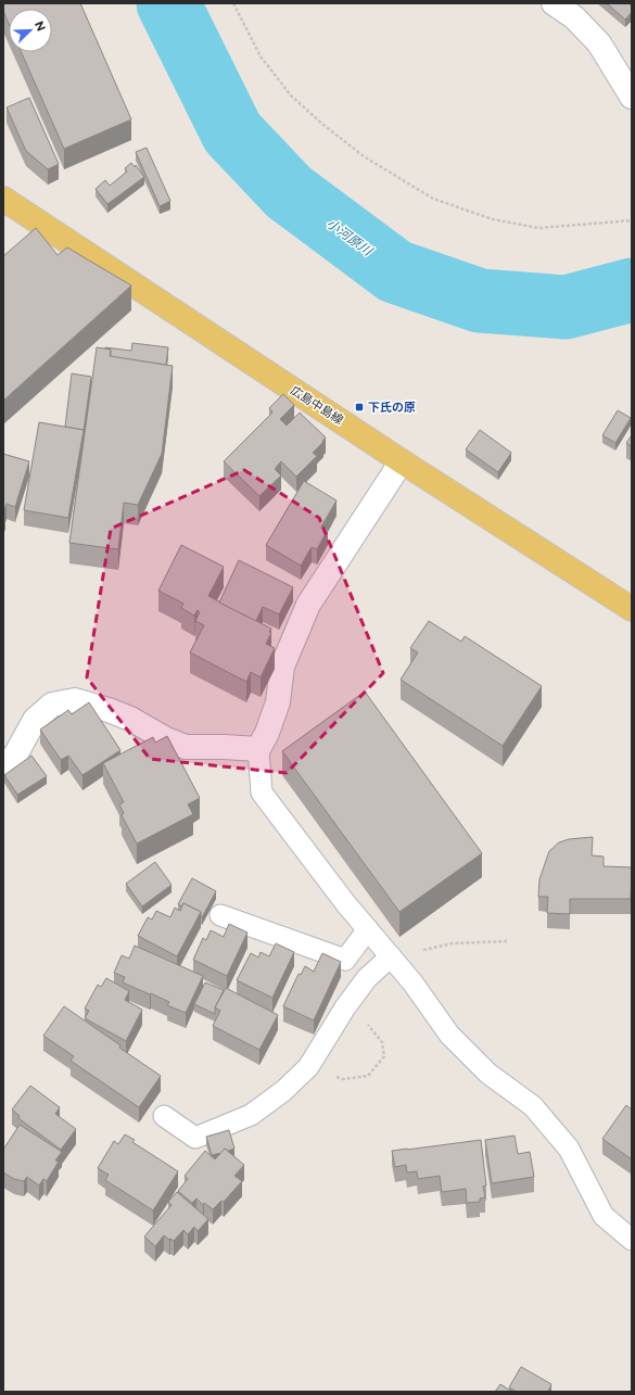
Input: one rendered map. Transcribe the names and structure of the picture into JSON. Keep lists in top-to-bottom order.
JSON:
{
  "streets": {
    "main road": ["広島中島線"]
  },
  "water": ["小河原川"],
  "places": {
    "transit": ["下氏の原"]
  },
  "north": "top right"
}
